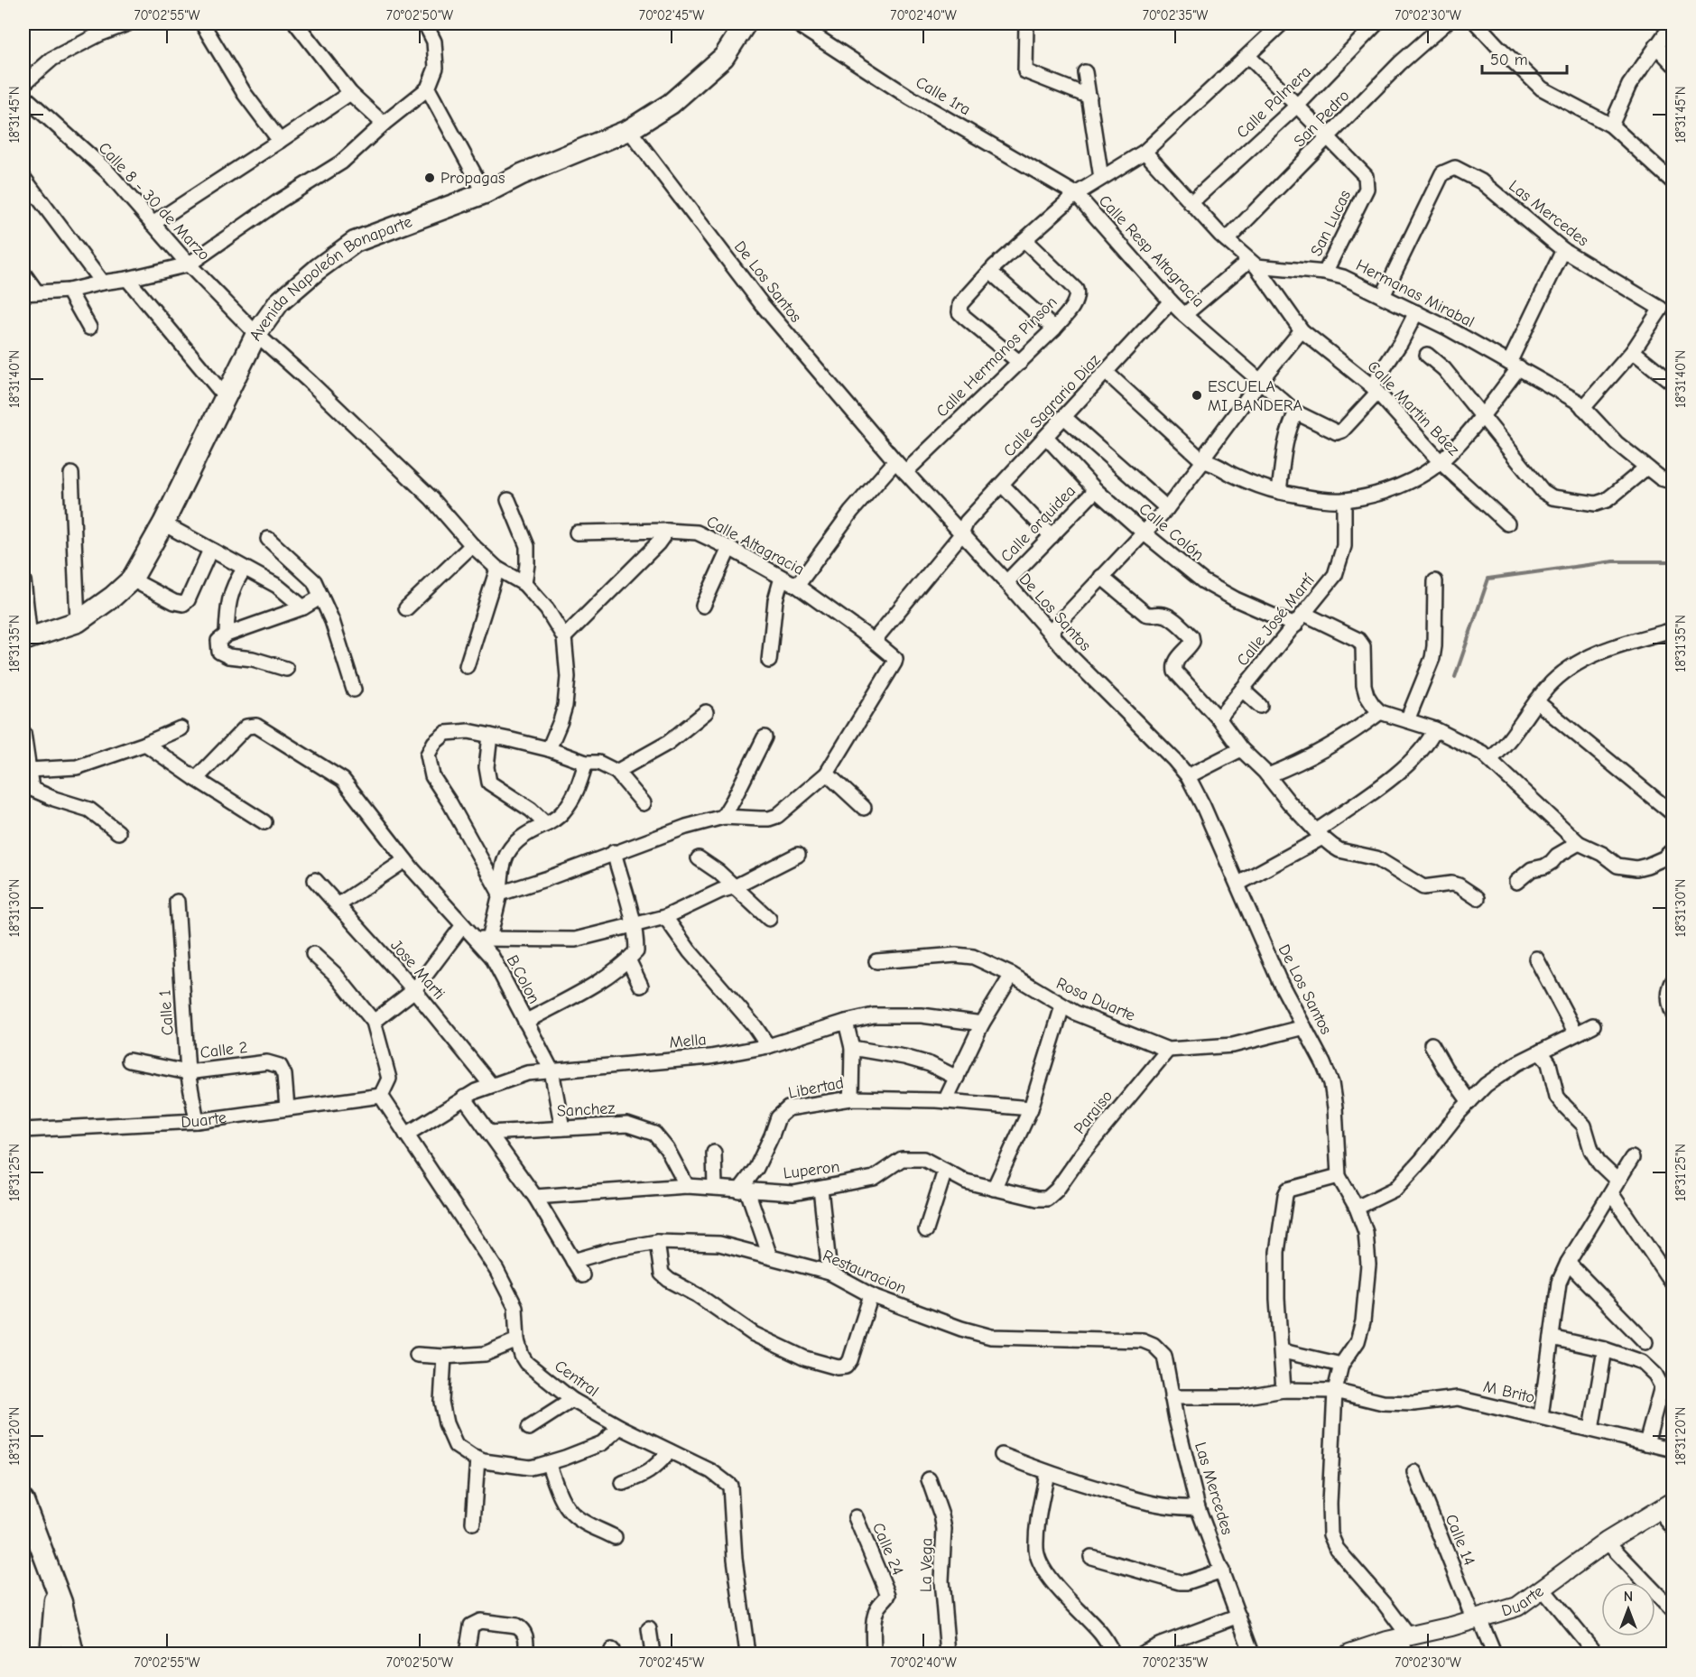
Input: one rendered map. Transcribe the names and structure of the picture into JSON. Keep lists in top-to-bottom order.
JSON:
{
  "streets": {
    "main road": ["Avenida Napoleón Bonaparte"],
    "street": [
      "Calle 1ra",
      "Calle Palmera",
      "San Pedro",
      "Calle 8 - 30 de Marzo",
      "Las Mercedes",
      "San Lucas",
      "Calle Resp Altagracia",
      "De Los Santos",
      "Hermanas Mirabal",
      "Calle Hermanos Pinson",
      "Calle Sagrario Diaz",
      "Calle Martin Báez",
      "Calle orquidea",
      "Calle Colón",
      "Calle Altagracia",
      "Calle José Martí",
      "Jose Marti",
      "B.Colon",
      "Rosa Duarte",
      "Calle 1",
      "Mella",
      "Calle 2",
      "Libertad",
      "Sanchez",
      "Paraiso",
      "Duarte",
      "Luperon",
      "Restauracion",
      "Central",
      "M Brito",
      "Calle 14",
      "Calle 24",
      "La Vega"
    ]
  },
  "crossings": [
    ["Calle 1ra", "Calle Resp Altagracia"],
    ["San Pedro", "San Lucas"],
    ["Calle 8 - 30 de Marzo", "Avenida Napoleón Bonaparte"],
    ["Las Mercedes", "Hermanas Mirabal"],
    ["Las Mercedes", "Restauracion"],
    ["Las Mercedes", "M Brito"],
    ["San Lucas", "Hermanas Mirabal"],
    ["Calle Resp Altagracia", "Calle Sagrario Diaz"],
    ["Calle Resp Altagracia", "Calle Martin Báez"],
    ["Avenida Napoleón Bonaparte", "De Los Santos"],
    ["De Los Santos", "Calle Hermanos Pinson"],
    ["De Los Santos", "Calle Sagrario Diaz"],
    ["De Los Santos", "Calle orquidea"],
    ["Hermanas Mirabal", "Calle Martin Báez"],
    ["Calle Sagrario Diaz", "Calle Colón"],
    ["Calle Sagrario Diaz", "Calle Altagracia"],
    ["Calle orquidea", "Calle Colón"],
    ["Calle Colón", "Calle José Martí"],
    ["Jose Marti", "Mella"],
    ["B.Colon", "Mella"],
    ["B.Colon", "Sanchez"],
    ["Rosa Duarte", "Paraiso"],
    ["Calle 1", "Calle 2"],
    ["Calle 1", "Duarte"],
    ["Mella", "Central"],
    ["Calle 2", "Duarte"],
    ["Libertad", "Luperon"],
    ["Sanchez", "Luperon"],
    ["Paraiso", "Luperon"],
    ["Duarte", "Central"],
    ["Duarte", "Calle 14"]
  ],
  "places": ["Propagas", "ESCUELA MI BANDERA"],
  "scale_bar": "50 m",
  "north": "top",
  "coordinates": [
    "70°02'55\"W",
    "70°02'50\"W",
    "70°02'45\"W",
    "70°02'40\"W",
    "70°02'35\"W",
    "70°02'30\"W",
    "18°31'45\"N",
    "18°31'40\"N",
    "18°31'35\"N",
    "18°31'30\"N",
    "18°31'25\"N",
    "18°31'20\"N"
  ]
}
